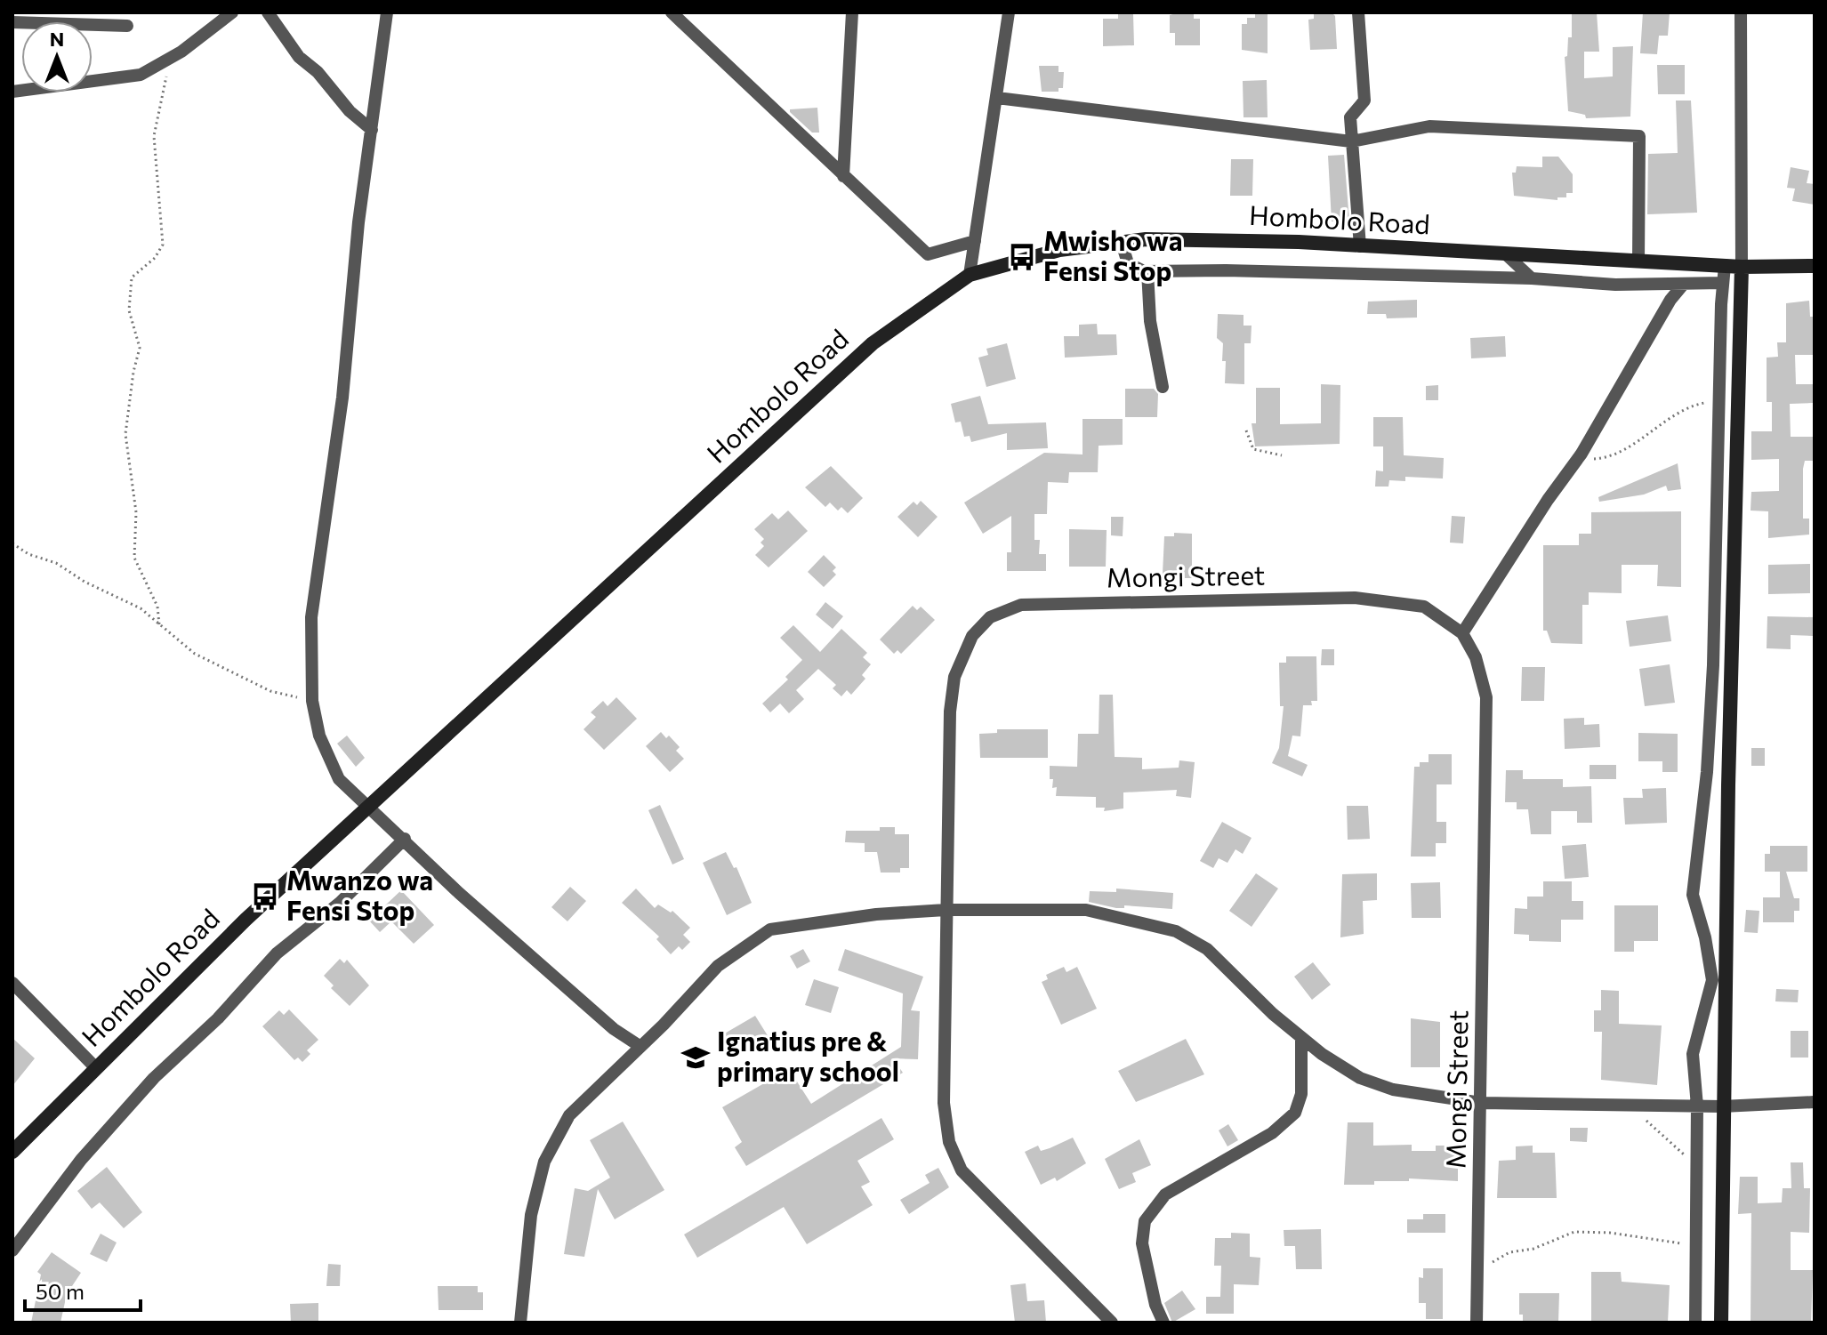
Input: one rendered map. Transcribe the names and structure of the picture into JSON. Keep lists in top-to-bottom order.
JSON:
{
  "streets": {
    "street": ["Hombolo Road", "Mongi Street"]
  },
  "places": {
    "bus stop": ["Mwisho wa Fensi Stop", "Mwanzo wa Fensi Stop"],
    "school or university": ["Ignatius pre & primary school"]
  },
  "scale_bar": "50 m",
  "north": "top"
}
